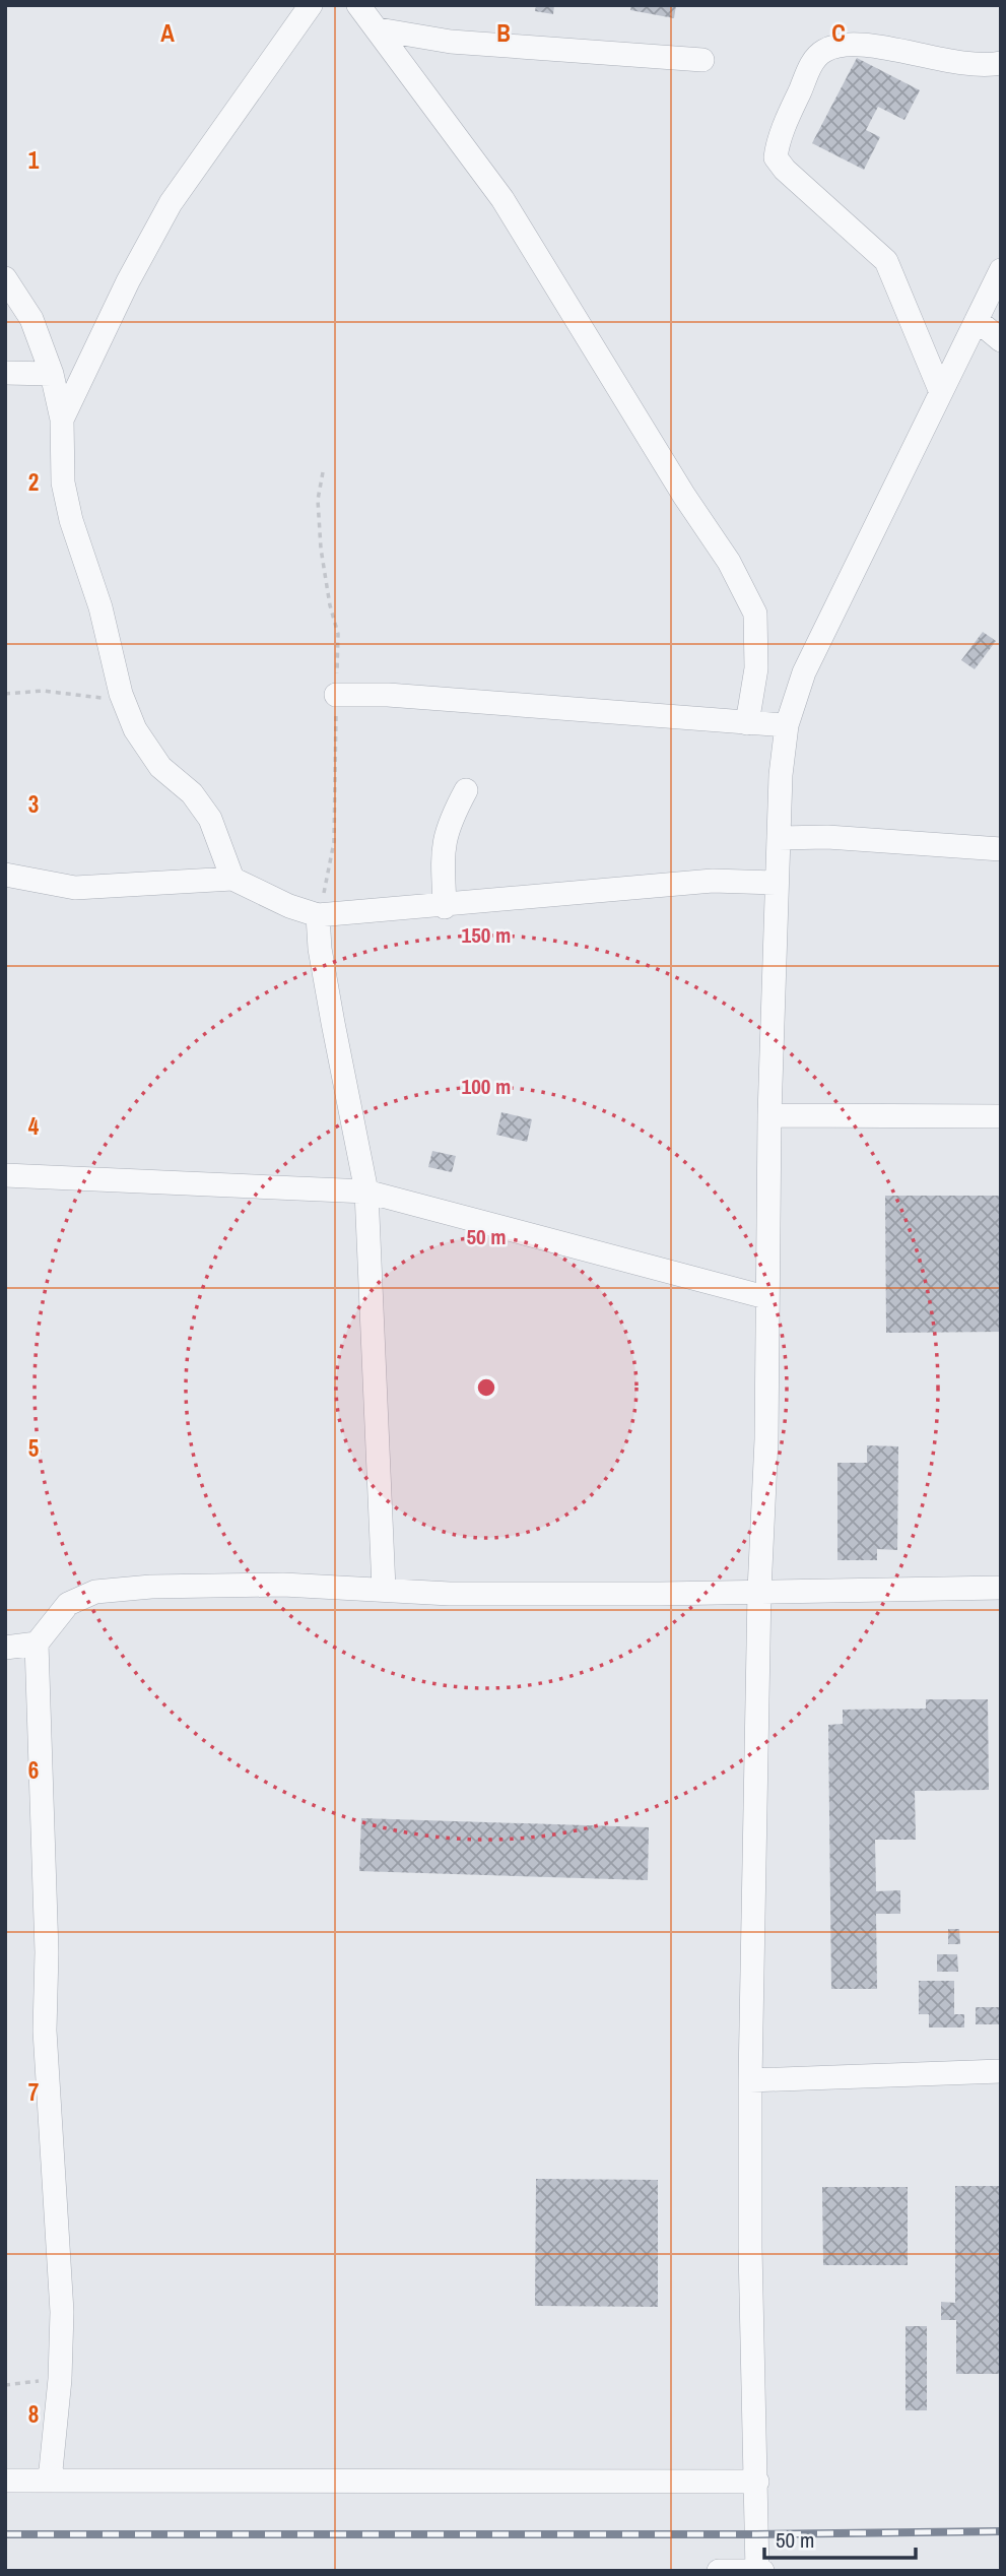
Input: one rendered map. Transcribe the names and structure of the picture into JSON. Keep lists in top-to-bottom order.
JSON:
{
  "scale_bar": "50 m",
  "grid": {
    "columns": ["A", "B", "C"],
    "rows": [
      "1",
      "2",
      "3",
      "4",
      "5",
      "6",
      "7",
      "8"
    ]
  },
  "rings": ["150 m", "100 m", "50 m"]
}
